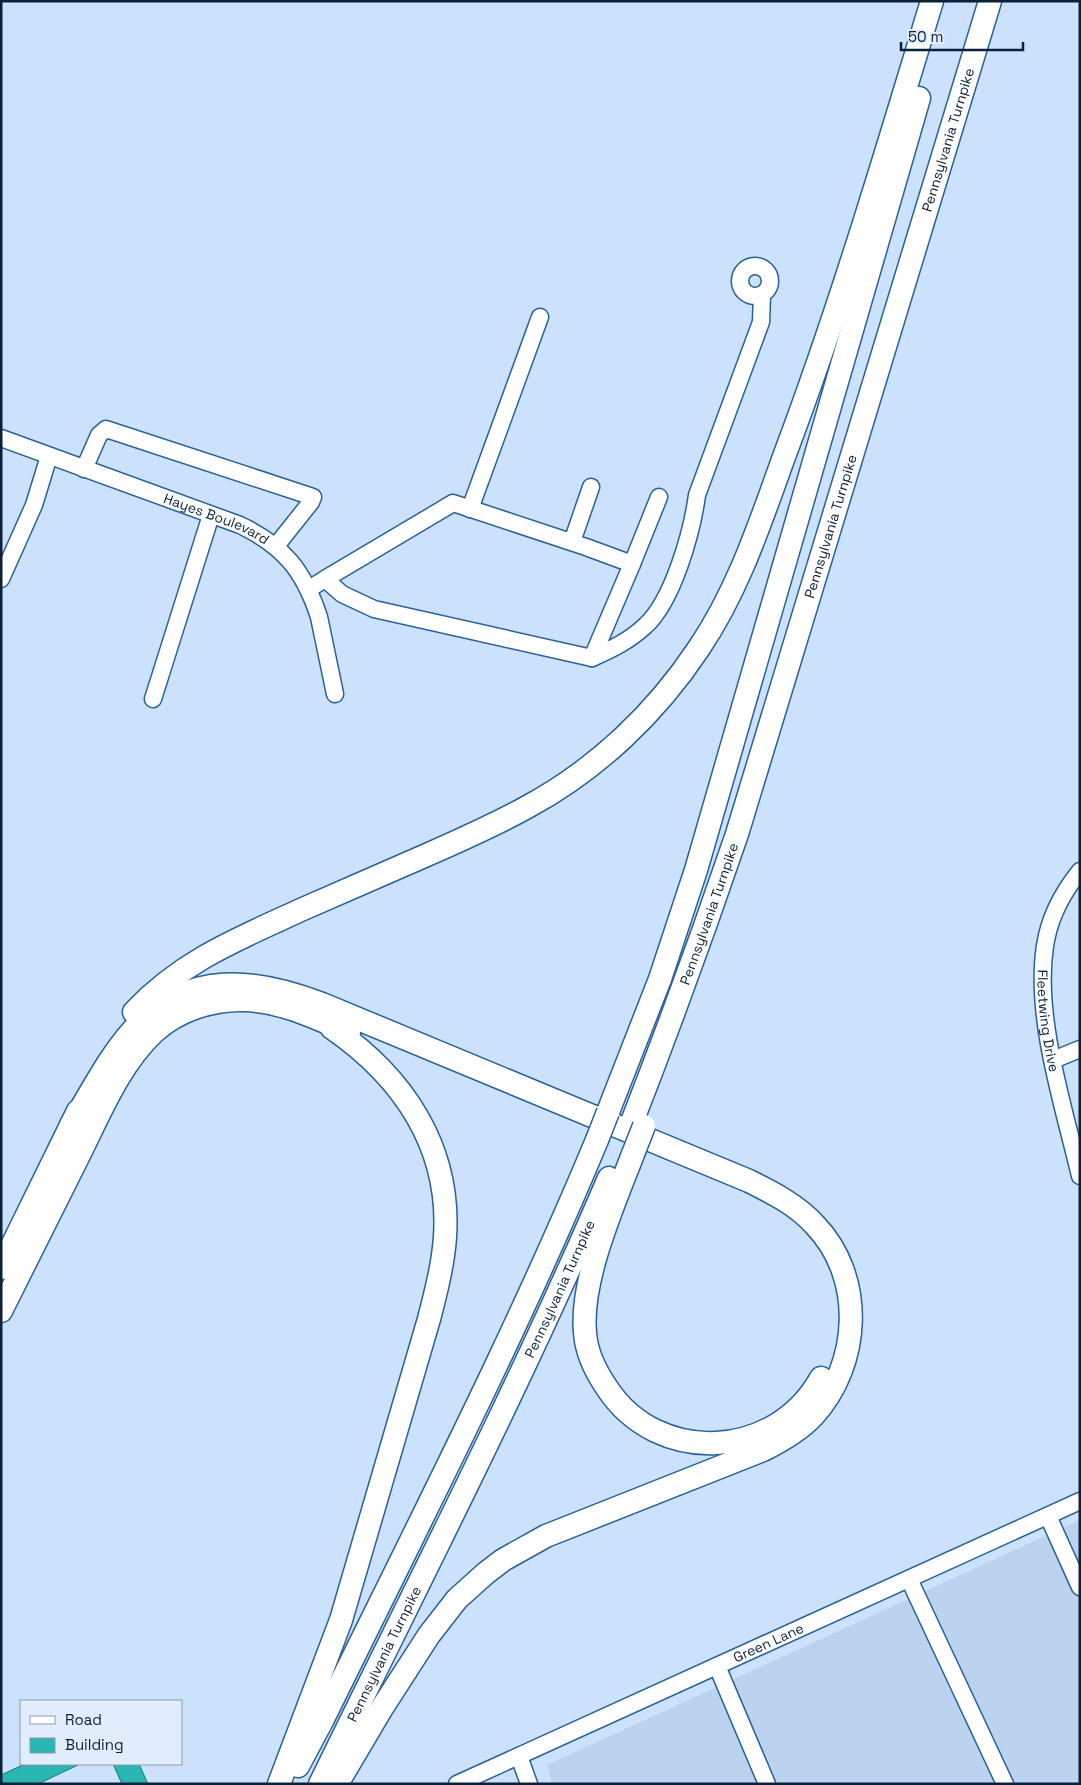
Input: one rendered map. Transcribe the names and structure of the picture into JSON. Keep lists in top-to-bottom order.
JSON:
{
  "streets": {
    "highway": ["Pennsylvania Turnpike"],
    "street": ["Hayes Boulevard", "Fleetwing Drive", "Green Lane"]
  },
  "legend": ["Road", "Building"],
  "scale_bar": "50 m"
}
